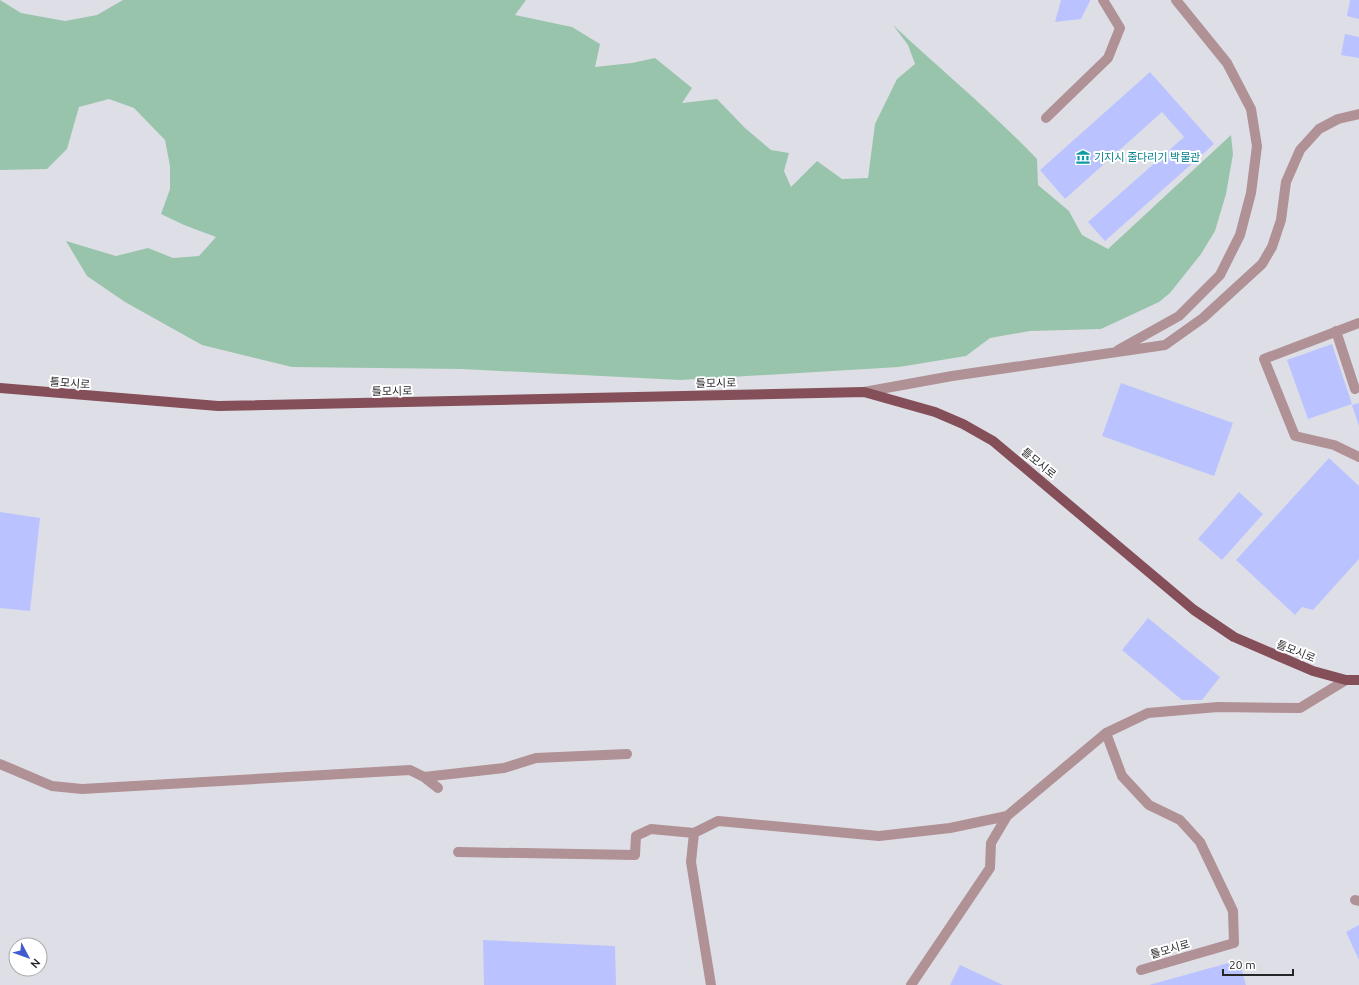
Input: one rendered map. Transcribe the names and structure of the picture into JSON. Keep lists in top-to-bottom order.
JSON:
{
  "streets": {
    "main road": ["틀모시로"]
  },
  "places": {
    "museum": ["기지시 줄다리기 박물관"]
  },
  "scale_bar": "20 m",
  "north": "bottom right"
}
